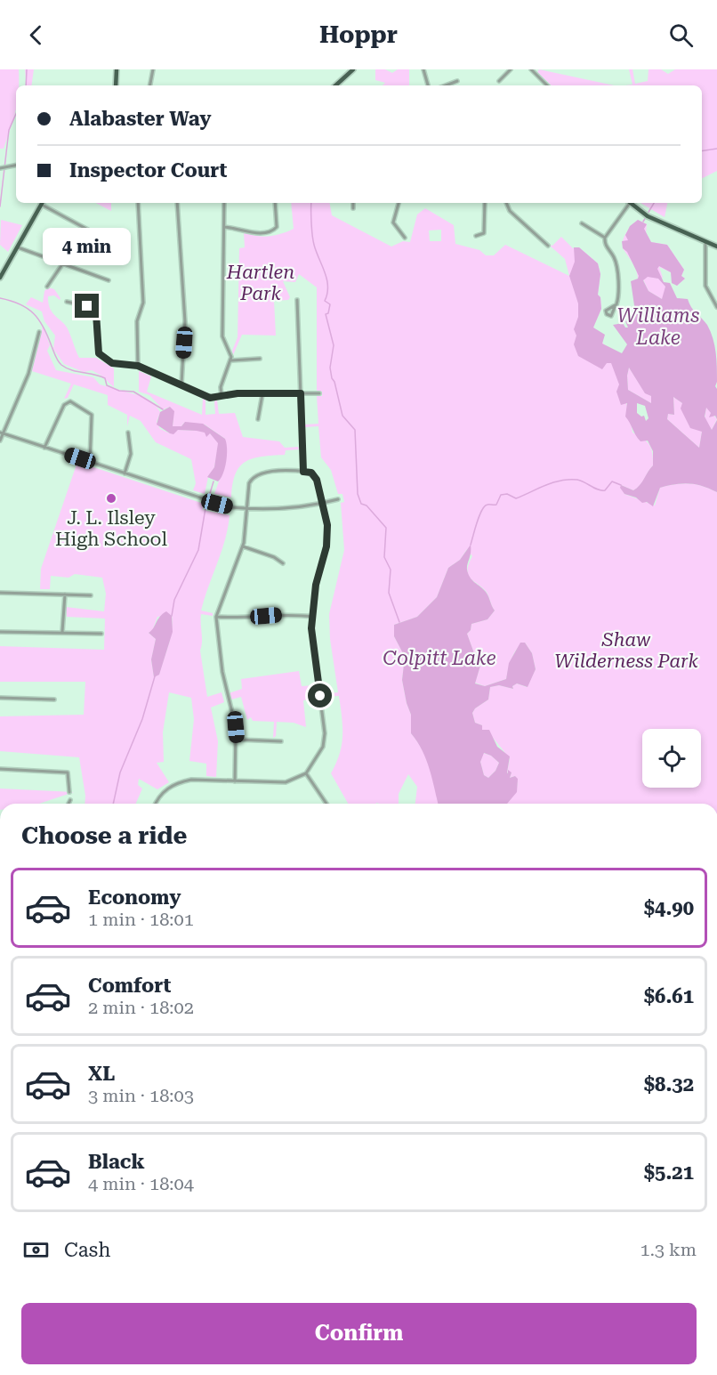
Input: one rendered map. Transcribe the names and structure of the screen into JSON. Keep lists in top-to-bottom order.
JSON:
{
  "water": ["Williams Lake", "Colpitt Lake"],
  "parks": ["Hartlen Park", "Shaw Wilderness Park"],
  "places": ["J. L. Ilsley High School"],
  "page": {
    "header": "Hoppr",
    "banner": ["Alabaster Way", "Inspector Court"],
    "bubble": "4 min",
    "heading": "Choose a ride",
    "list": [
      {
        "name": "Economy",
        "note": "1 min · 18:01",
        "value": "$4.90"
      },
      {
        "name": "Comfort",
        "note": "2 min · 18:02",
        "value": "$6.61"
      },
      {
        "name": "XL",
        "note": "3 min · 18:03",
        "value": "$8.32"
      },
      {
        "name": "Black",
        "note": "4 min · 18:04",
        "value": "$5.21"
      }
    ],
    "pay": ["Cash", "1.3 km"],
    "buttons": "Confirm"
  }
}
